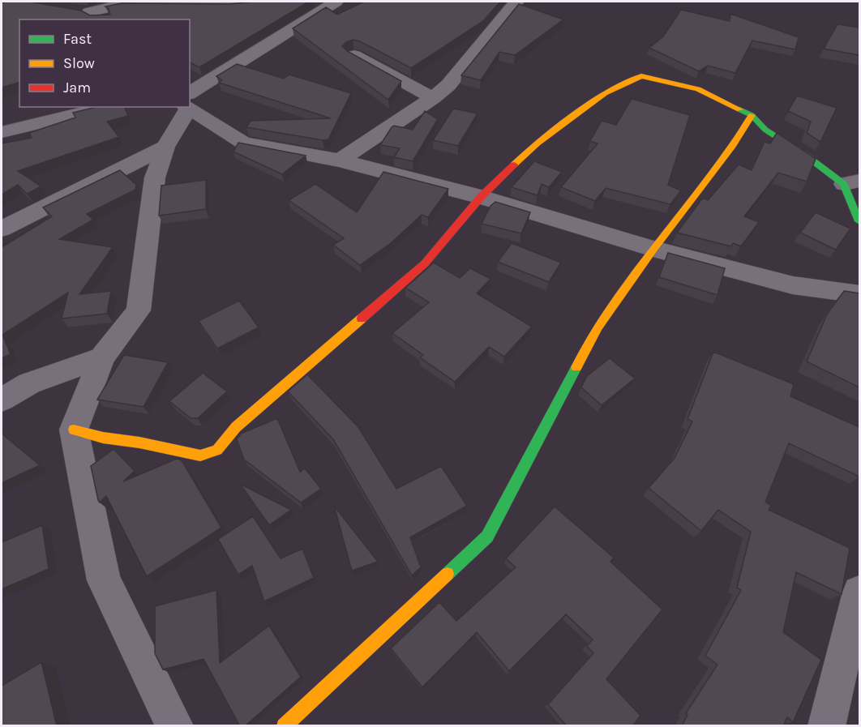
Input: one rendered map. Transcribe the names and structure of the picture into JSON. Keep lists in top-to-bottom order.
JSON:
{
  "legend": ["Fast", "Slow", "Jam"]
}
